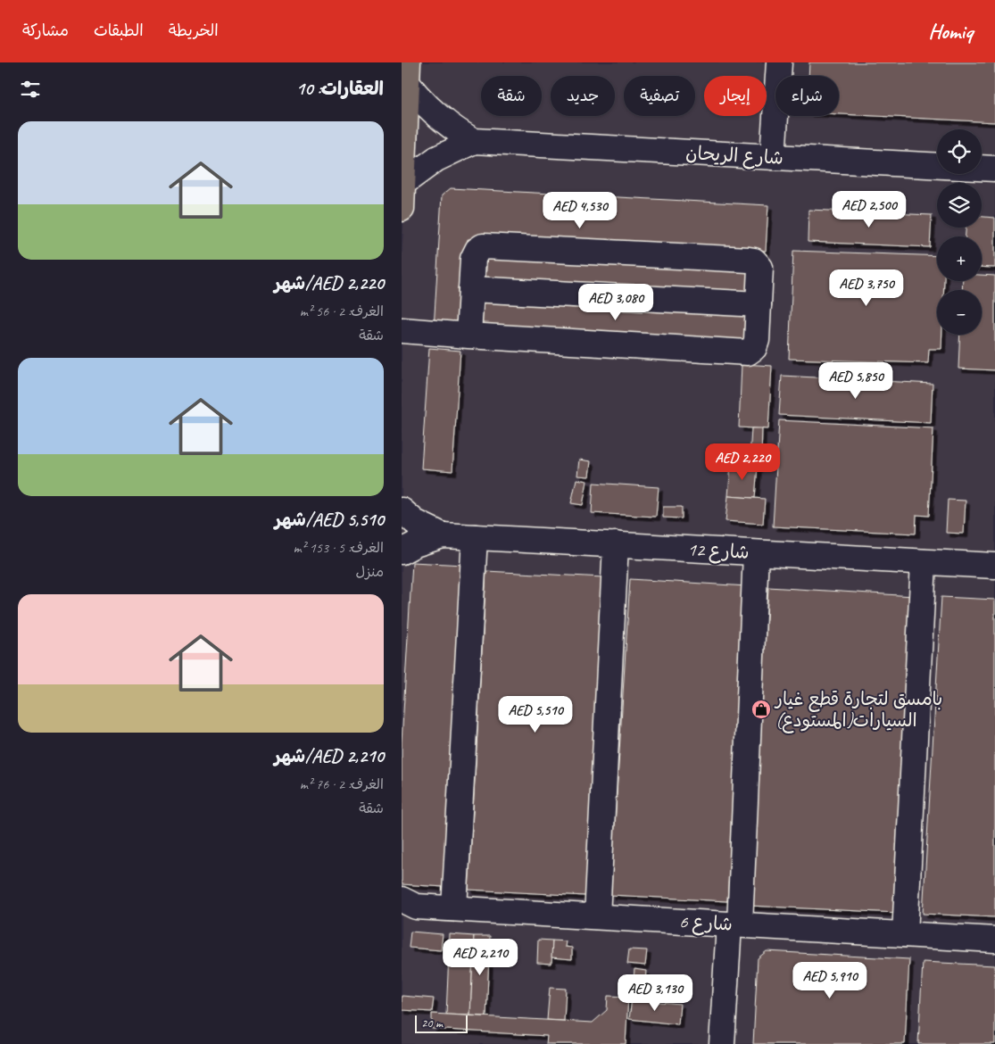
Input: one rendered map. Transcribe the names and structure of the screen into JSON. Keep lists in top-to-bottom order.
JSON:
{
  "streets": {
    "street": ["شارع الريحان", "شارع 12", "شارع 6"]
  },
  "places": {
    "shop": ["بامسق لتجارة قطع غيار السيارات(المستودع)"]
  },
  "scale_bar": "20 m",
  "page": {
    "header": "Homiq",
    "nav": ["الخريطة", "الطبقات", "مشاركة"],
    "heading": "العقارات: 10",
    "chip": [
      "شراء",
      "إيجار",
      "تصفية",
      "جديد",
      "شقة"
    ],
    "list": [
      {
        "name": "AED 2,220/شهر",
        "note": "الغرف: 2 · 56 m² · شقة"
      },
      {
        "name": "AED 5,510/شهر",
        "note": "الغرف: 5 · 153 m² · منزل"
      },
      {
        "name": "AED 2,210/شهر",
        "note": "الغرف: 2 · 76 m² · شقة"
      }
    ],
    "map_buttons": ["+", "−"],
    "price": [
      "AED 2,500",
      "AED 4,530",
      "AED 3,750",
      "AED 3,080",
      "AED 5,850",
      "AED 2,220",
      "AED 5,510",
      "AED 2,210",
      "AED 5,910",
      "AED 3,130"
    ],
    "scale": "20 m"
  }
}
